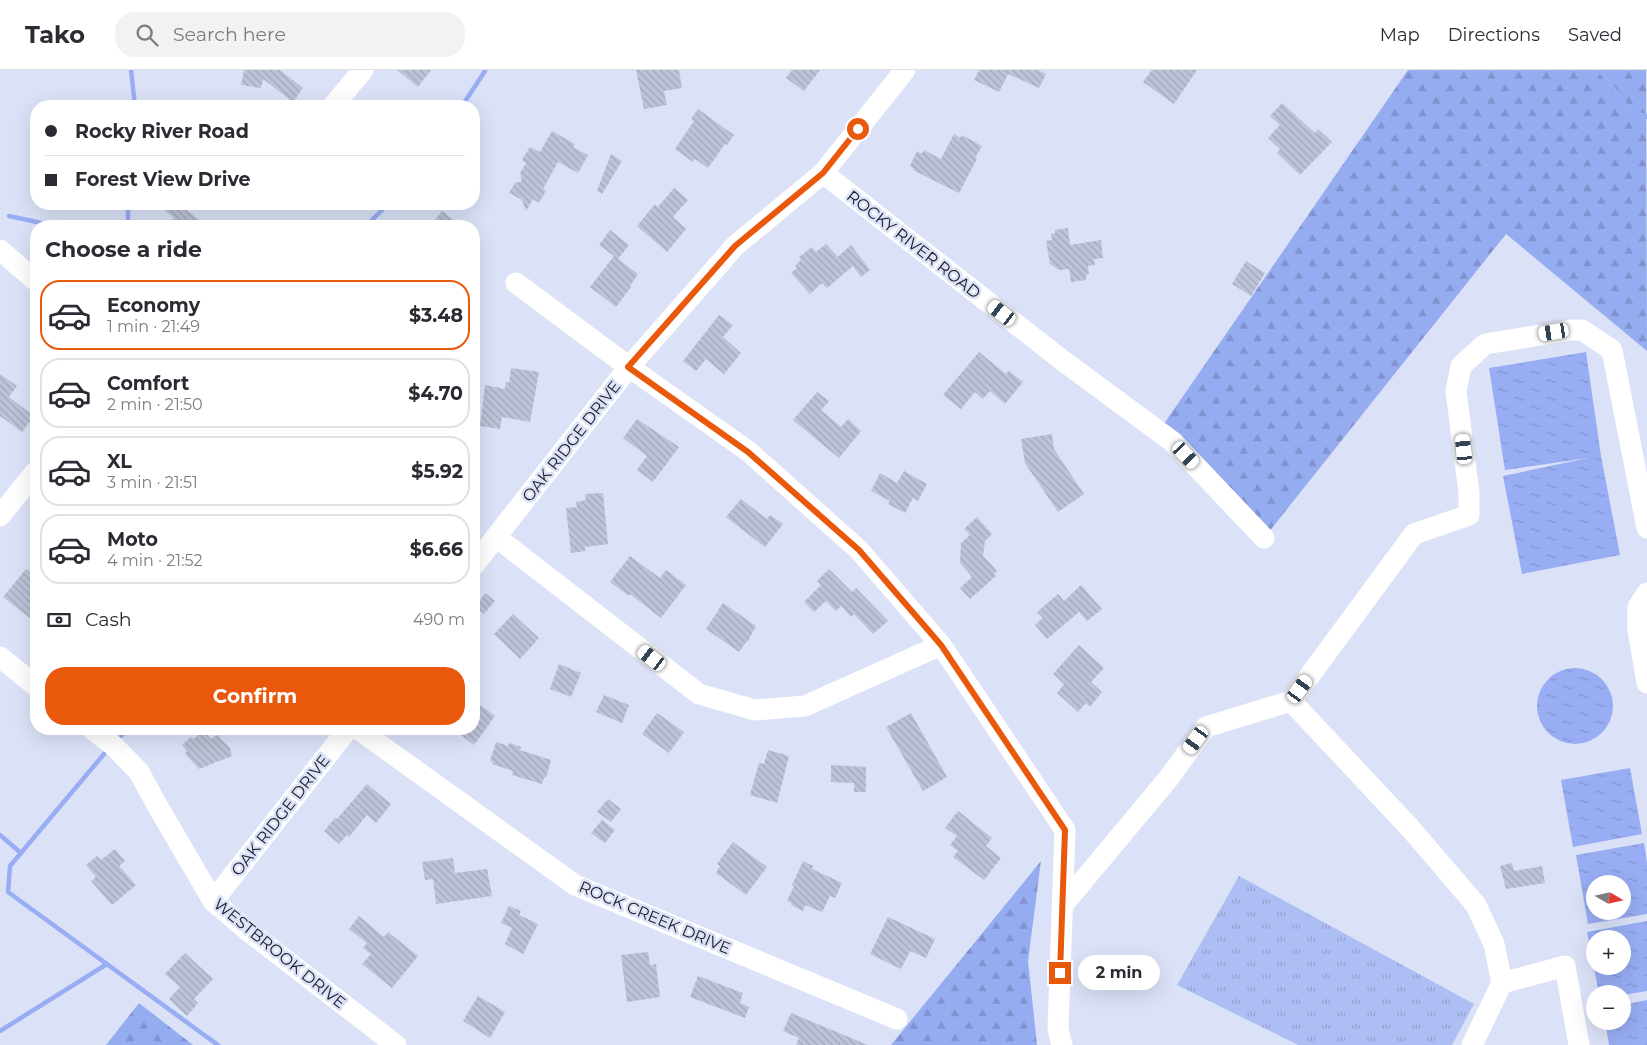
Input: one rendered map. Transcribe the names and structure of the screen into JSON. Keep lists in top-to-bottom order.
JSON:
{
  "streets": {
    "street": [
      "ROCKY RIVER ROAD",
      "OAK RIDGE DRIVE",
      "ROCK CREEK DRIVE",
      "WESTBROOK DRIVE"
    ]
  },
  "crossings": [
    ["ROCKY RIVER ROAD", "OAK RIDGE DRIVE"],
    ["OAK RIDGE DRIVE", "WESTBROOK DRIVE"]
  ],
  "north": "right",
  "page": {
    "header": "Tako",
    "search": "Search here",
    "nav": ["Map", "Directions", "Saved"],
    "banner": ["Rocky River Road", "Forest View Drive"],
    "heading": "Choose a ride",
    "list": [
      {
        "name": "Economy",
        "note": "1 min · 21:49",
        "value": "$3.48"
      },
      {
        "name": "Comfort",
        "note": "2 min · 21:50",
        "value": "$4.70"
      },
      {
        "name": "XL",
        "note": "3 min · 21:51",
        "value": "$5.92"
      },
      {
        "name": "Moto",
        "note": "4 min · 21:52",
        "value": "$6.66"
      }
    ],
    "pay": ["Cash", "490 m"],
    "buttons": "Confirm",
    "map_buttons": ["+", "−"],
    "bubble": "2 min"
  }
}
